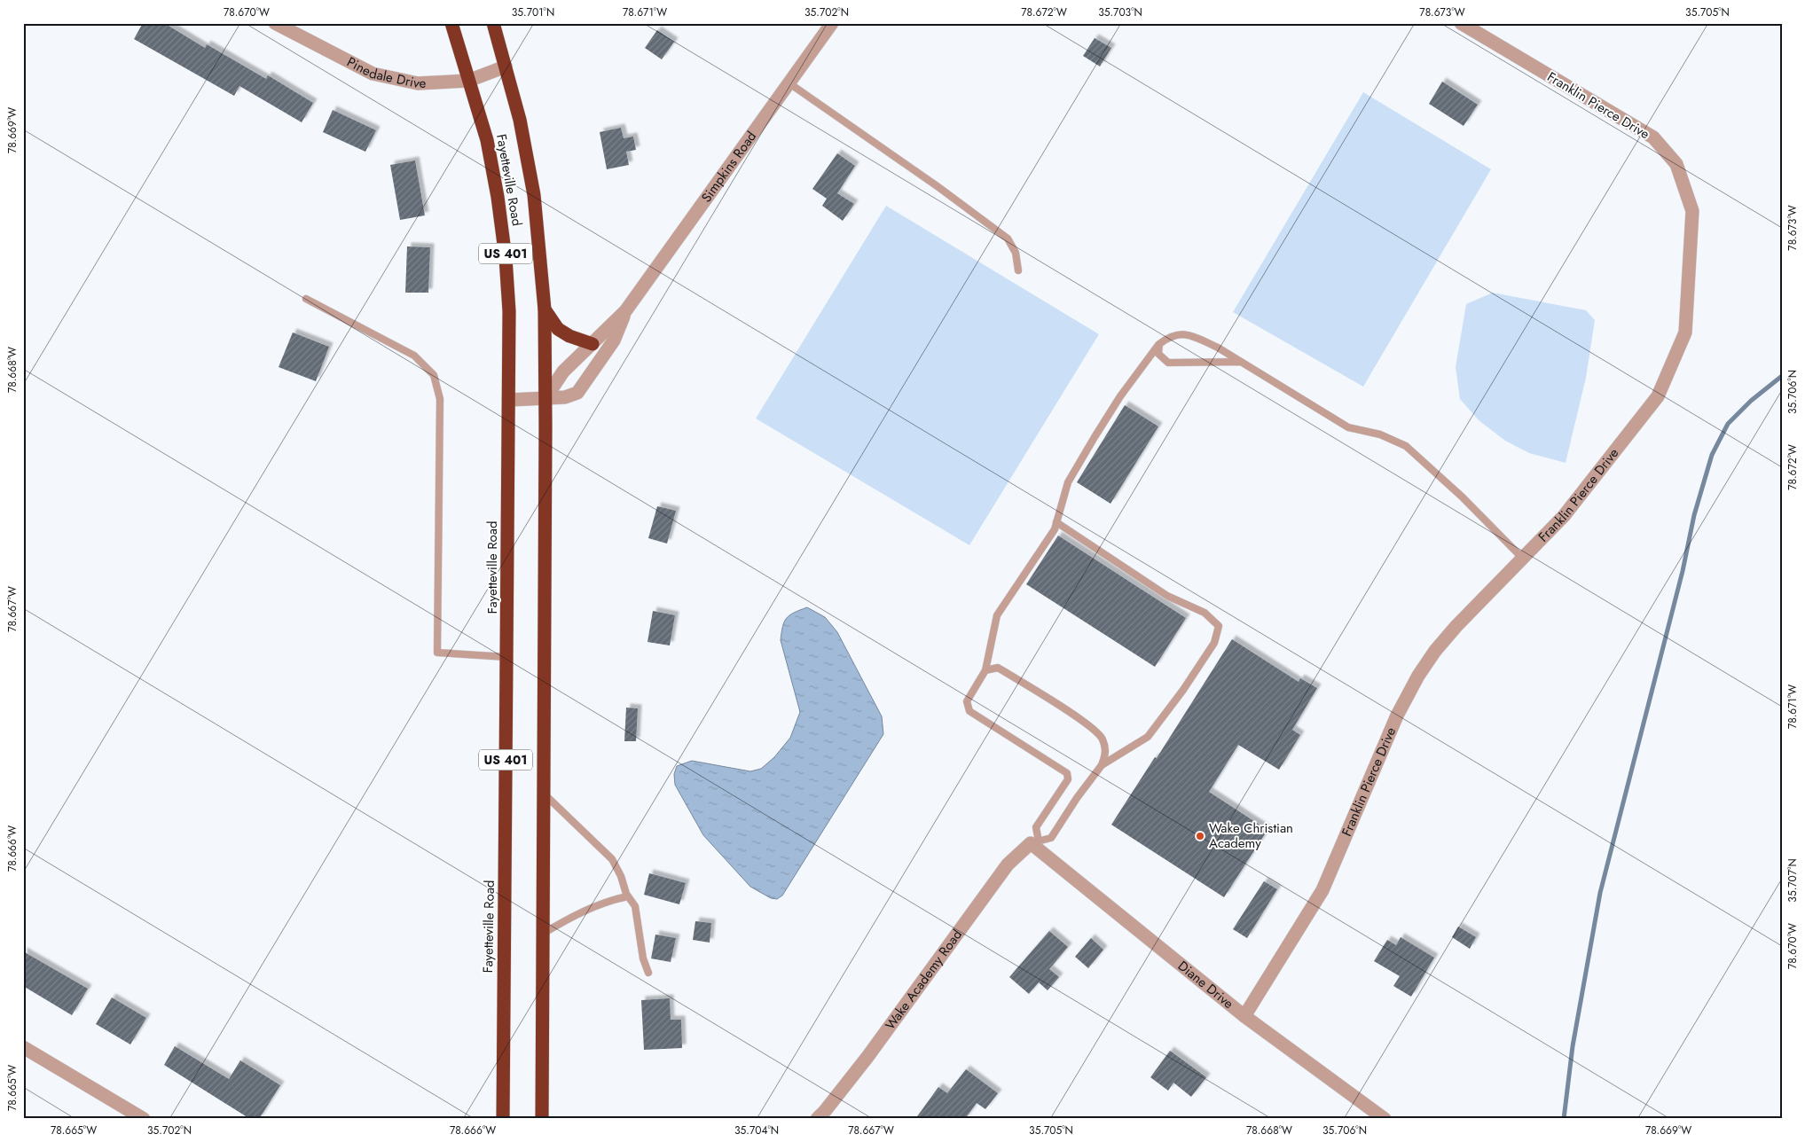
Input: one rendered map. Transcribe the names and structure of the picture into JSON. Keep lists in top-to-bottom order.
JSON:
{
  "streets": {
    "highway": ["Fayetteville Road", "US 401"],
    "street": [
      "Pinedale Drive",
      "Franklin Pierce Drive",
      "Simpkins Road",
      "Wake Academy Road",
      "Diane Drive"
    ]
  },
  "crossings": [
    ["Pinedale Drive", "Fayetteville Road"],
    ["Franklin Pierce Drive", "Diane Drive"],
    ["Simpkins Road", "Fayetteville Road"],
    ["Wake Academy Road", "Diane Drive"]
  ],
  "places": ["Wake Christian Academy"],
  "coordinates": [
    "78.670°W",
    "35.701°N",
    "78.671°W",
    "35.702°N",
    "78.672°W",
    "35.703°N",
    "78.673°W",
    "35.705°N",
    "78.669°W",
    "78.668°W",
    "35.706°N",
    "78.667°W",
    "78.666°W",
    "35.707°N",
    "78.665°W",
    "35.704°N"
  ]
}
